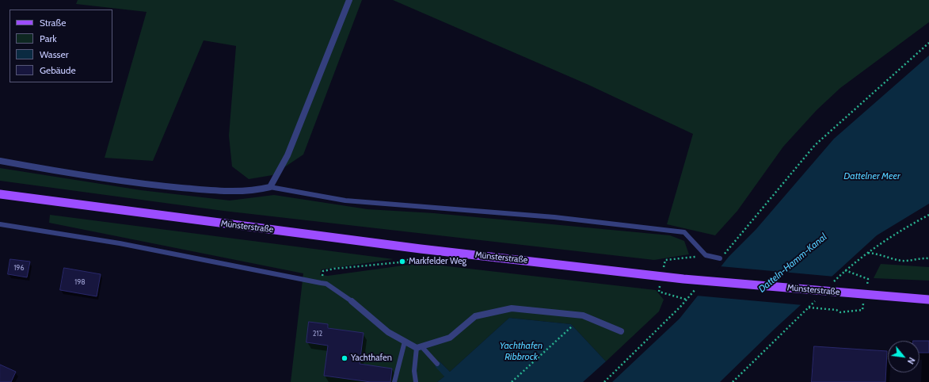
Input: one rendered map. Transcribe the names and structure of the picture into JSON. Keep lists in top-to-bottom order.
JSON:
{
  "streets": {
    "main road": ["Münsterstraße"]
  },
  "water": ["Dattelner Meer", "Datteln-Hamm-Kanal", "Yachthafen Ribbrock"],
  "places": ["Markfelder Weg", "Yachthafen"],
  "house_numbers": ["196", "198", "212"],
  "legend": [
    "Straße",
    "Park",
    "Wasser",
    "Gebäude"
  ],
  "north": "bottom right"
}
